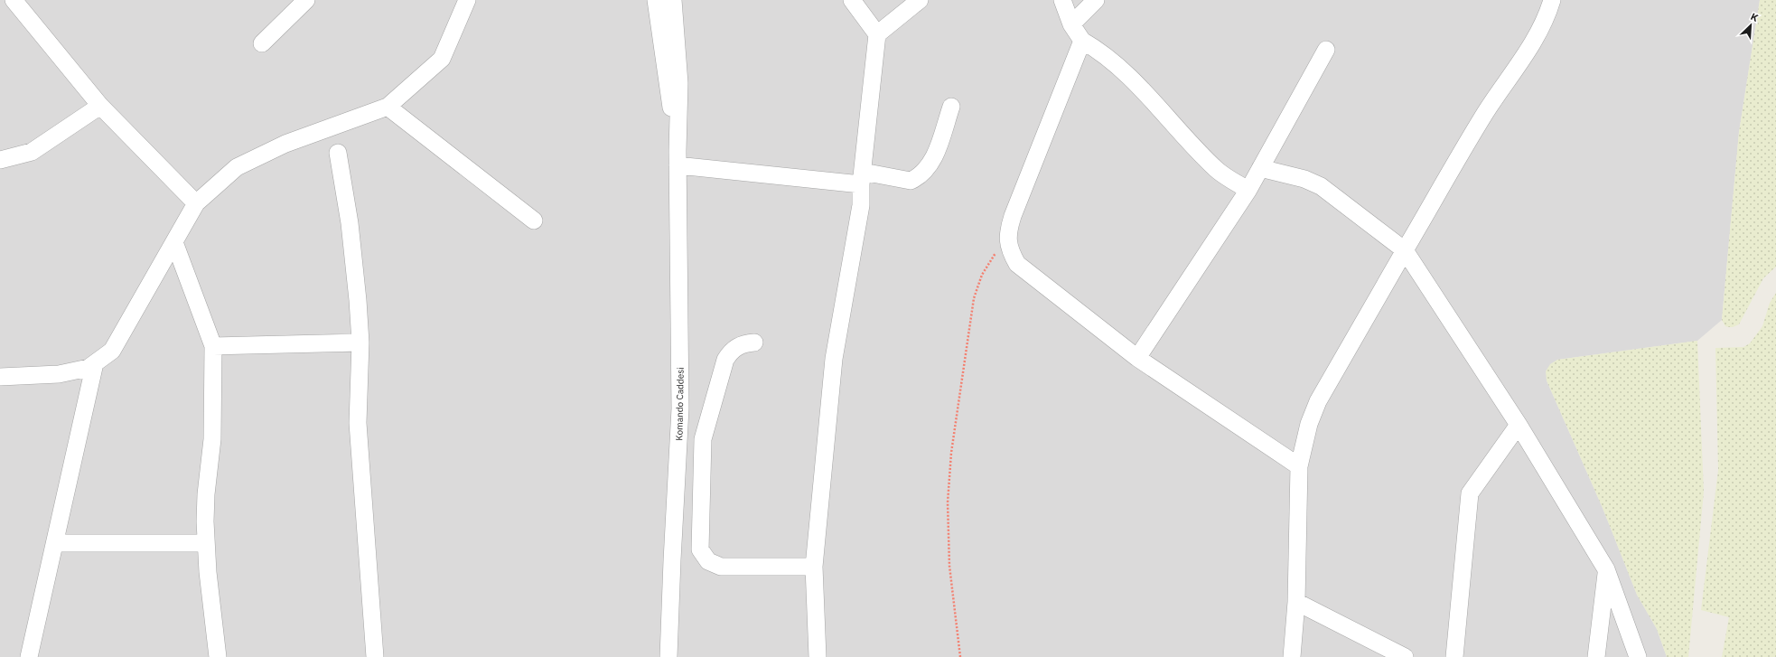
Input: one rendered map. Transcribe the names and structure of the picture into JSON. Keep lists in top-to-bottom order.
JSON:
{
  "streets": {
    "street": ["Komando Caddesi"]
  },
  "north": "top right"
}
